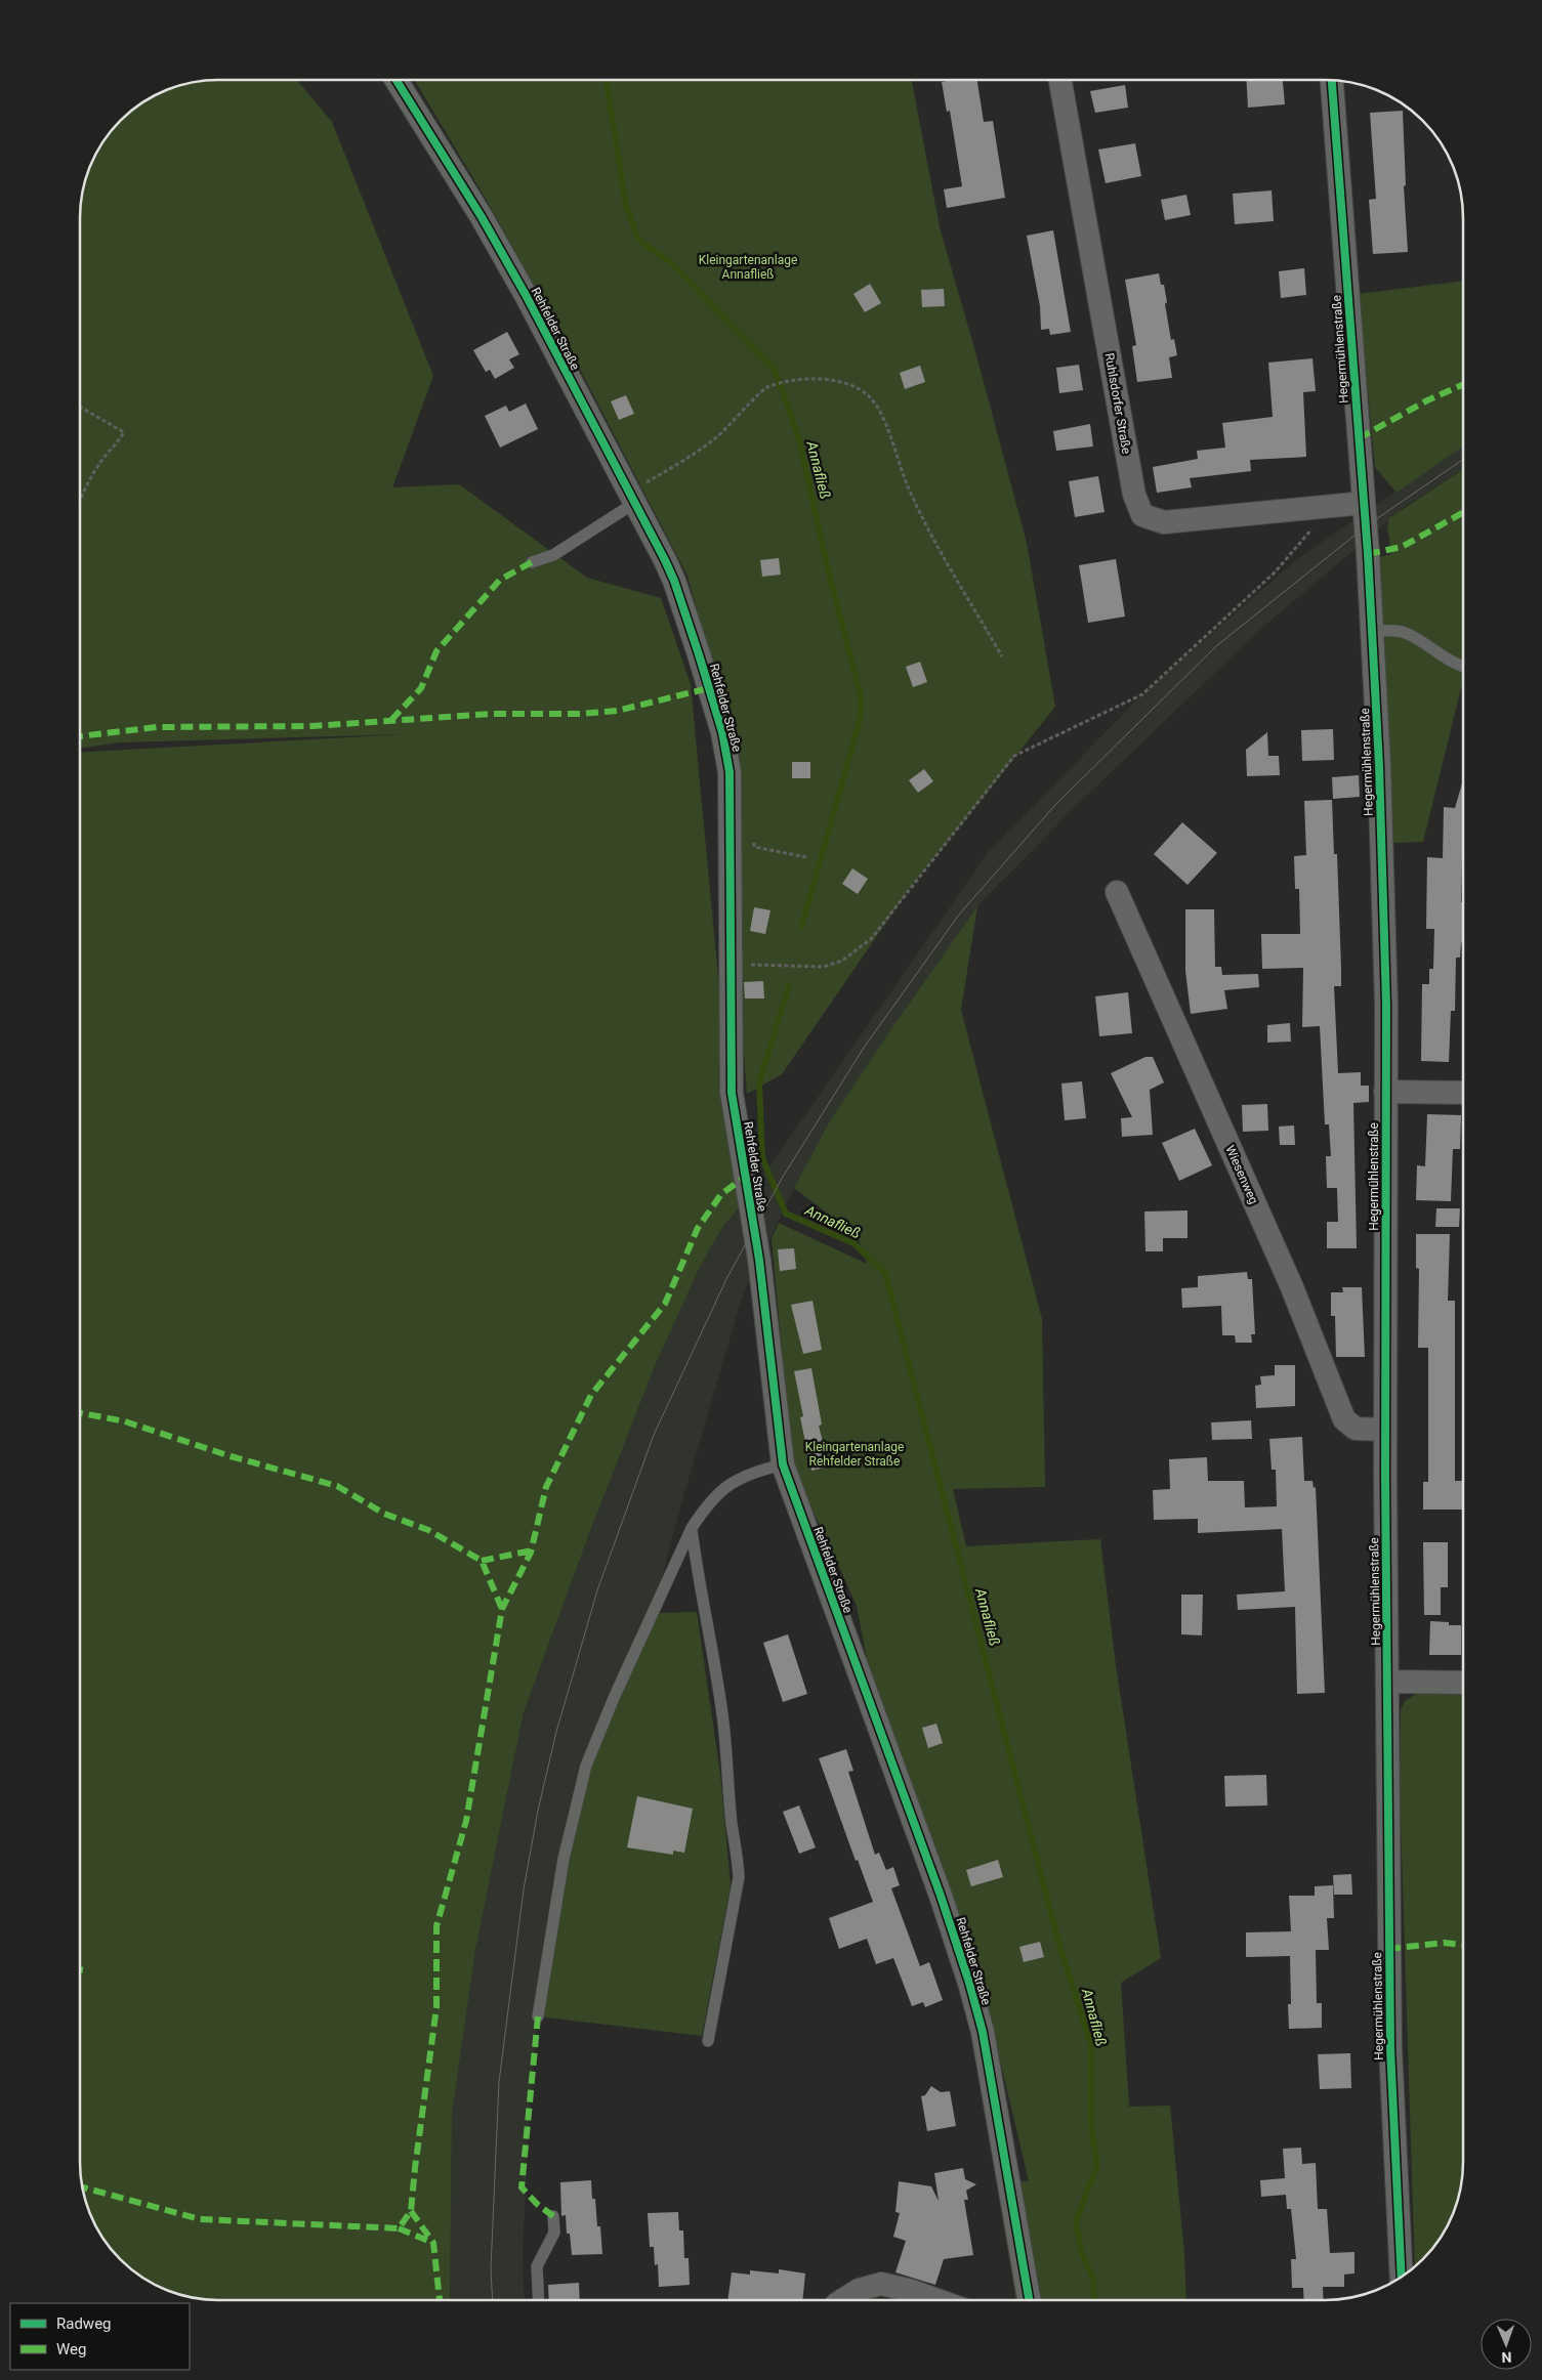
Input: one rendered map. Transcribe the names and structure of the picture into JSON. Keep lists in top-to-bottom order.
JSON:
{
  "streets": {
    "street": [
      "Rehfelder Straße",
      "Hegermühlenstraße",
      "Ruhlsdorfer Straße",
      "Wiesenweg"
    ]
  },
  "crossings": [
    ["Hegermühlenstraße", "Ruhlsdorfer Straße"],
    ["Hegermühlenstraße", "Wiesenweg"]
  ],
  "water": ["Annafließ"],
  "parks": ["Kleingartenanlage Annafließ", "Kleingartenanlage Rehfelder Straße"],
  "legend": ["Radweg", "Weg"],
  "north": "bottom"
}
